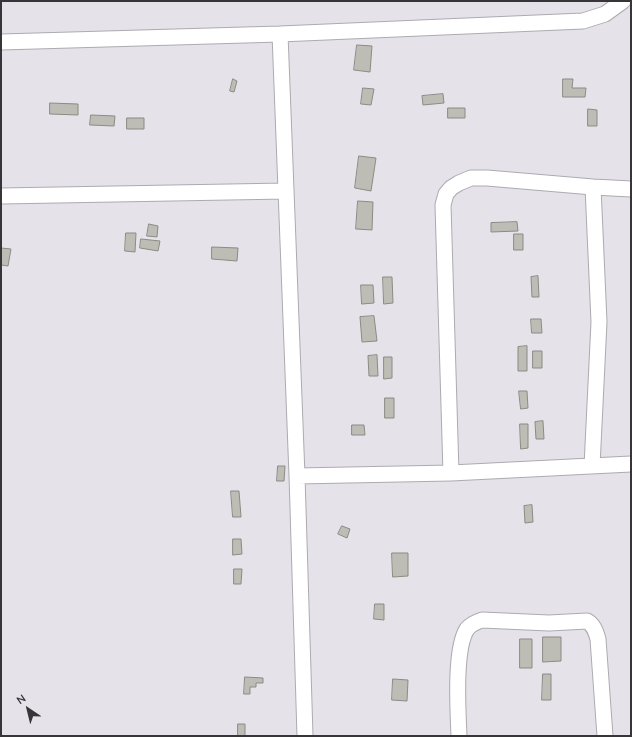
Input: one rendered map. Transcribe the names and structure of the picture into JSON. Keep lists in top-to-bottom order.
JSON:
{
  "north": "top left"
}
